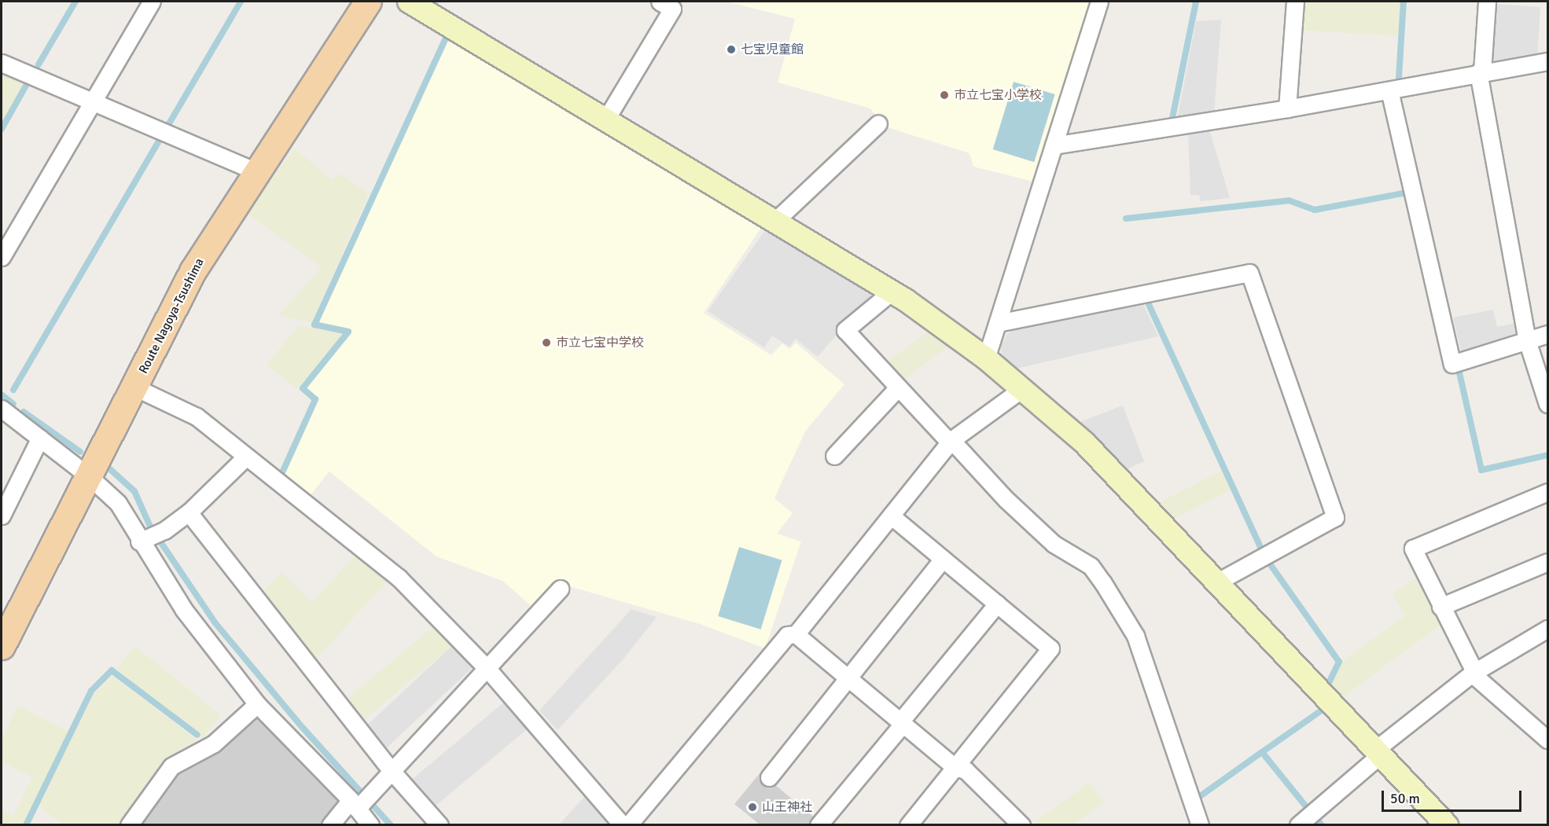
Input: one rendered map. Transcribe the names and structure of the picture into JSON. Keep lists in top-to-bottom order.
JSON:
{
  "streets": {
    "main road": ["Route Nagoya-Tsushima"]
  },
  "places": [
    "七宝児童館",
    "市立七宝小学校",
    "市立七宝中学校",
    "山王神社"
  ],
  "scale_bar": "50 m"
}
